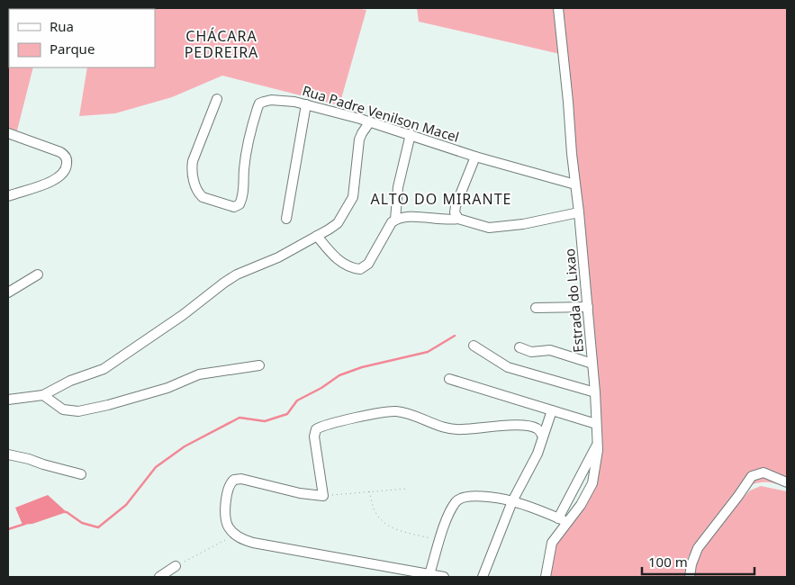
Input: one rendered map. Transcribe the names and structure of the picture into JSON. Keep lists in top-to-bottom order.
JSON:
{
  "streets": {
    "street": ["Rua Padre Venilson Macel", "Estrada do Lixao"]
  },
  "crossings": [
    ["Rua Padre Venilson Macel", "Estrada do Lixao"]
  ],
  "districts": ["CHÁCARA PEDREIRA", "ALTO DO MIRANTE"],
  "legend": ["Rua", "Parque"],
  "scale_bar": "100 m"
}
